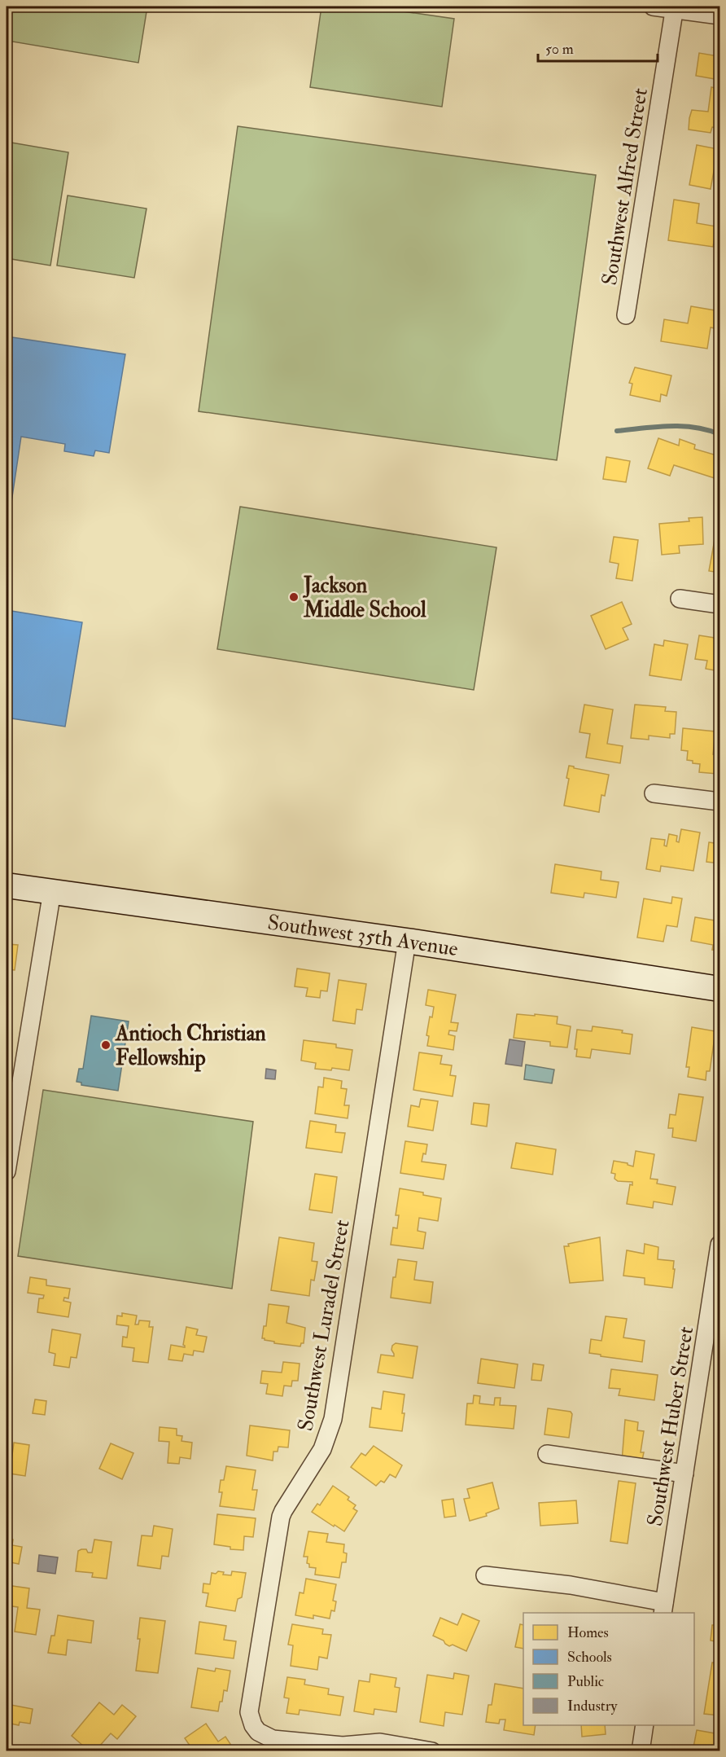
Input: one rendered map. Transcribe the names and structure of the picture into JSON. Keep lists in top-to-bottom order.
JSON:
{
  "streets": {
    "street": [
      "Southwest Alfred Street",
      "Southwest 35th Avenue",
      "Southwest Luradel Street",
      "Southwest Huber Street"
    ]
  },
  "crossings": [
    ["Southwest 35th Avenue", "Southwest Luradel Street"]
  ],
  "places": ["Jackson Middle School", "Antioch Christian Fellowship"],
  "legend": [
    "Homes",
    "Schools",
    "Public",
    "Industry"
  ],
  "scale_bar": "50 m"
}
